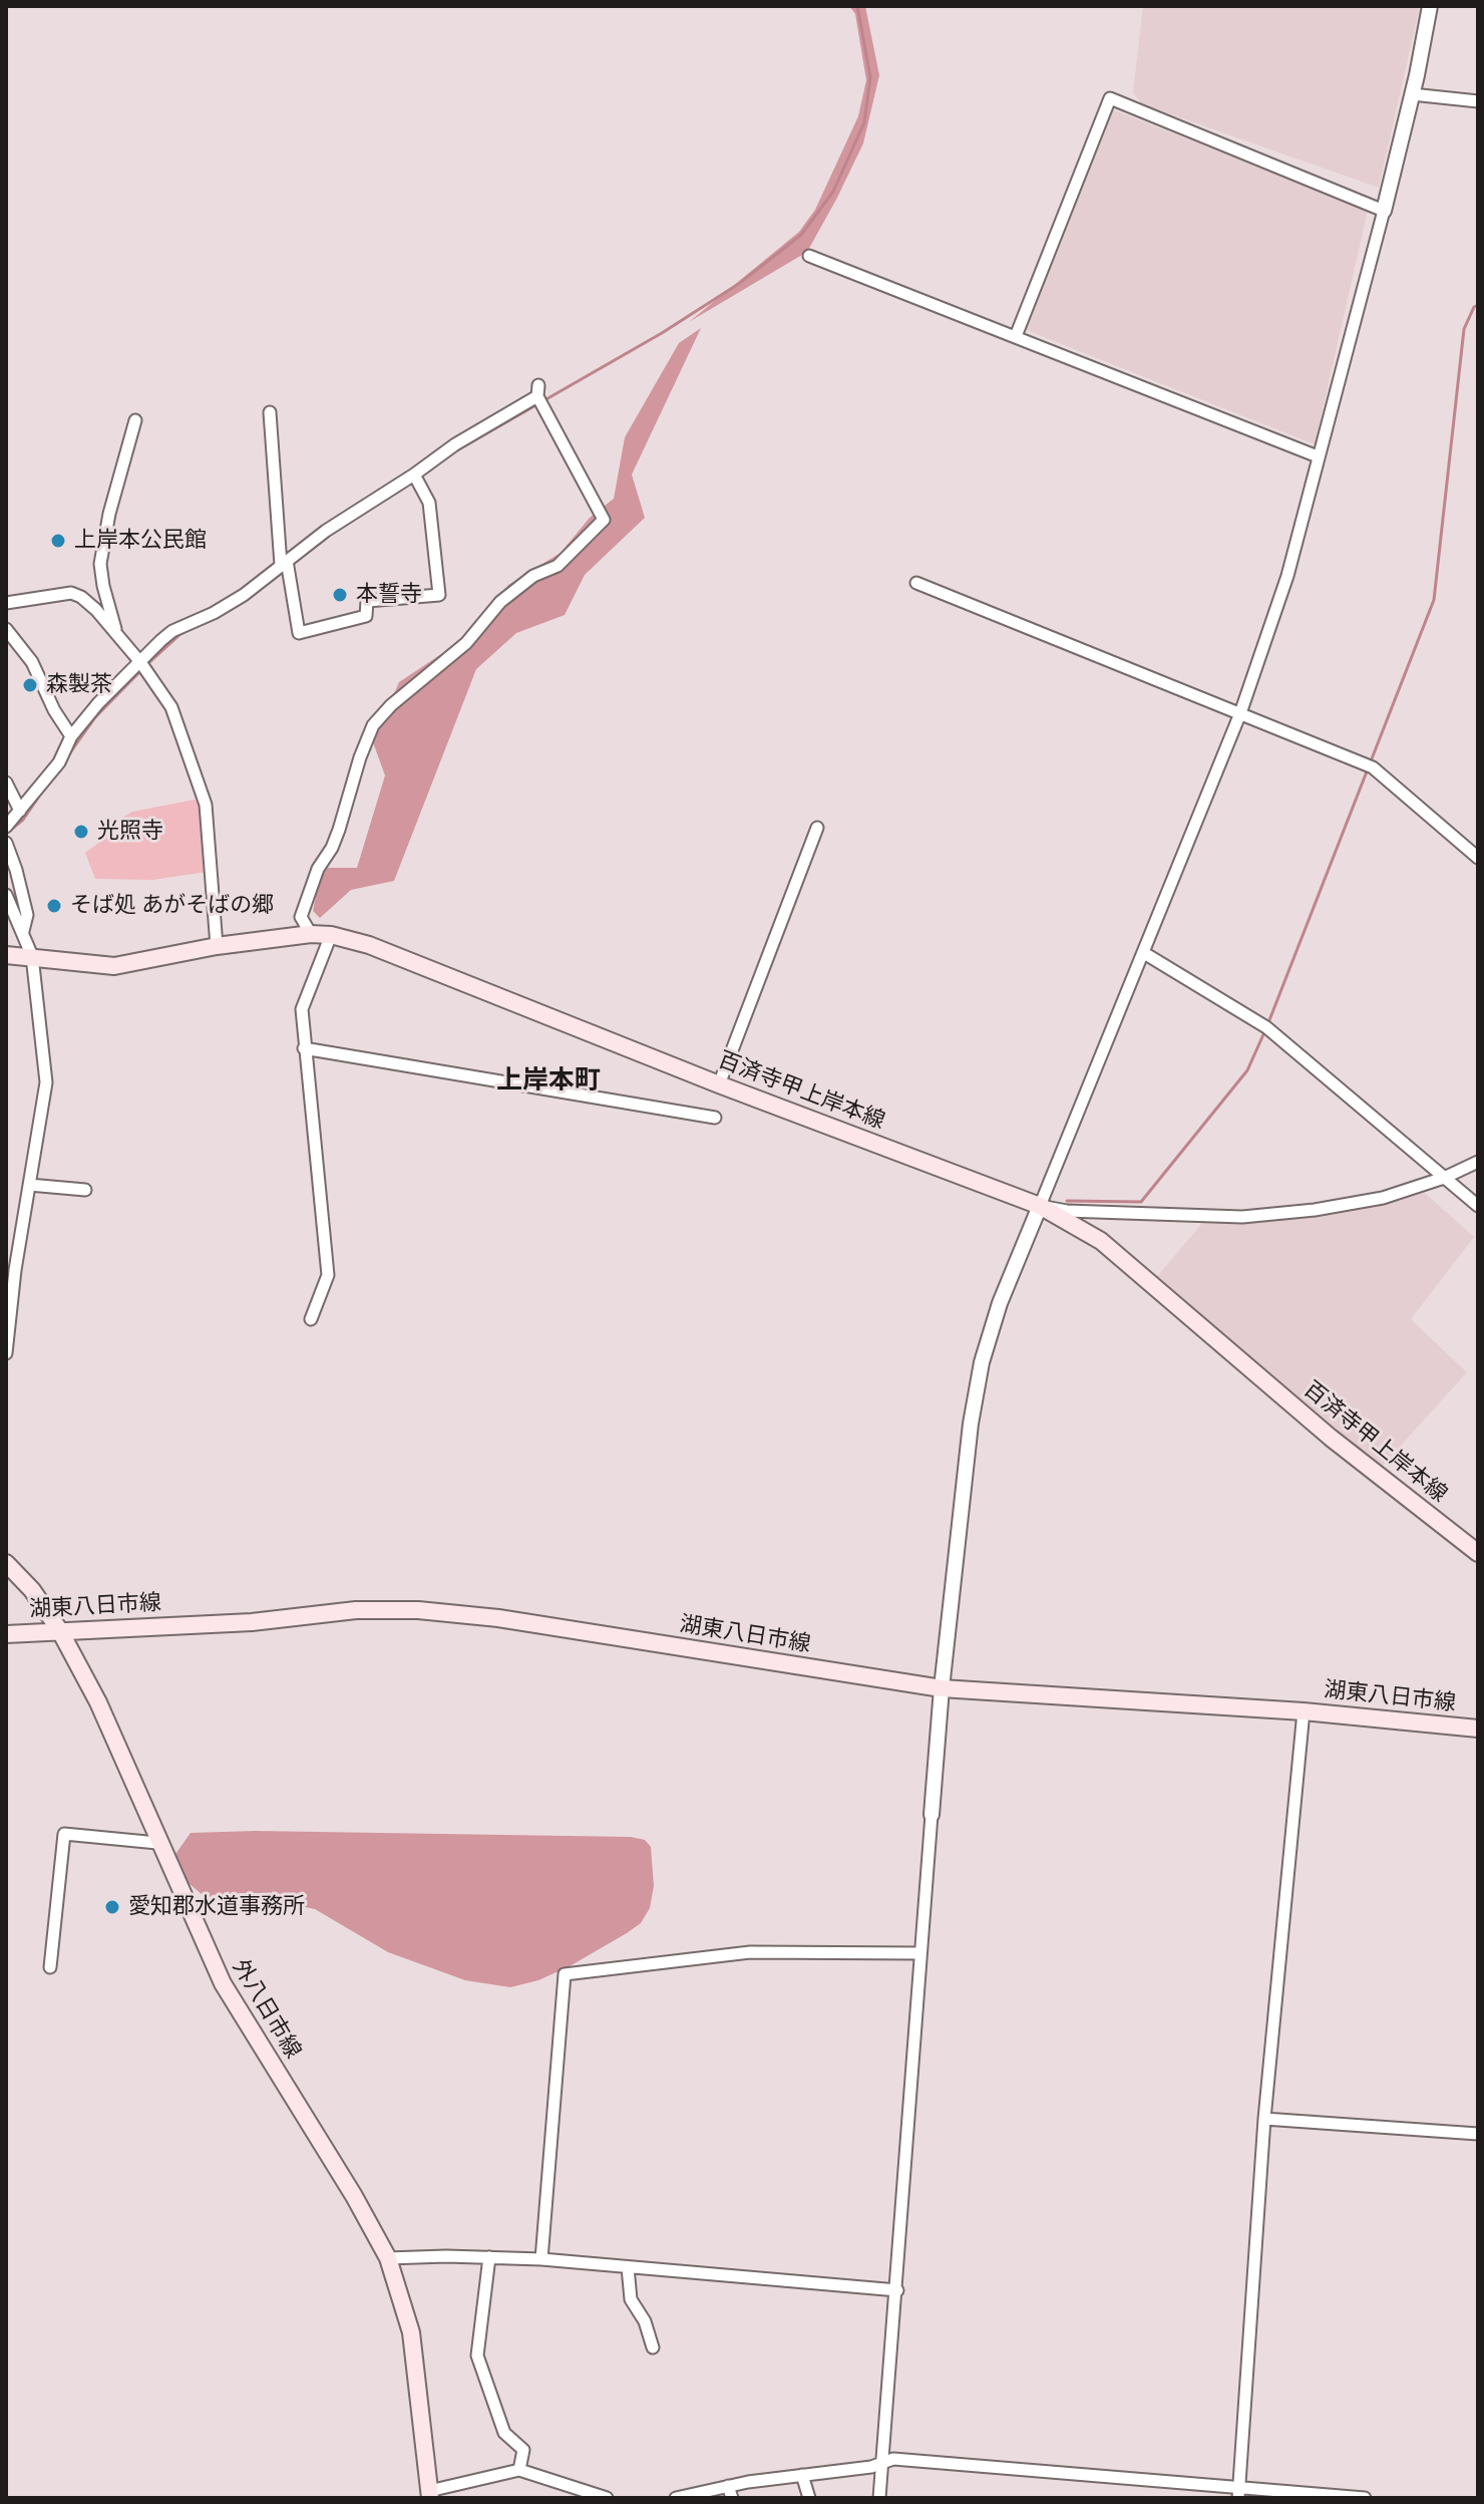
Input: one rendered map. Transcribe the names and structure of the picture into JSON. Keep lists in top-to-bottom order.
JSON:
{
  "streets": {
    "main road": ["百済寺甲上岸本線", "湖東八日市線", "外八日市線"]
  },
  "crossings": [
    ["湖東八日市線", "外八日市線"]
  ],
  "districts": ["上岸本町"],
  "places": [
    "上岸本公民館",
    "本誓寺",
    "森製茶",
    "光照寺",
    "そば処 あがそばの郷",
    "愛知郡水道事務所"
  ]
}
